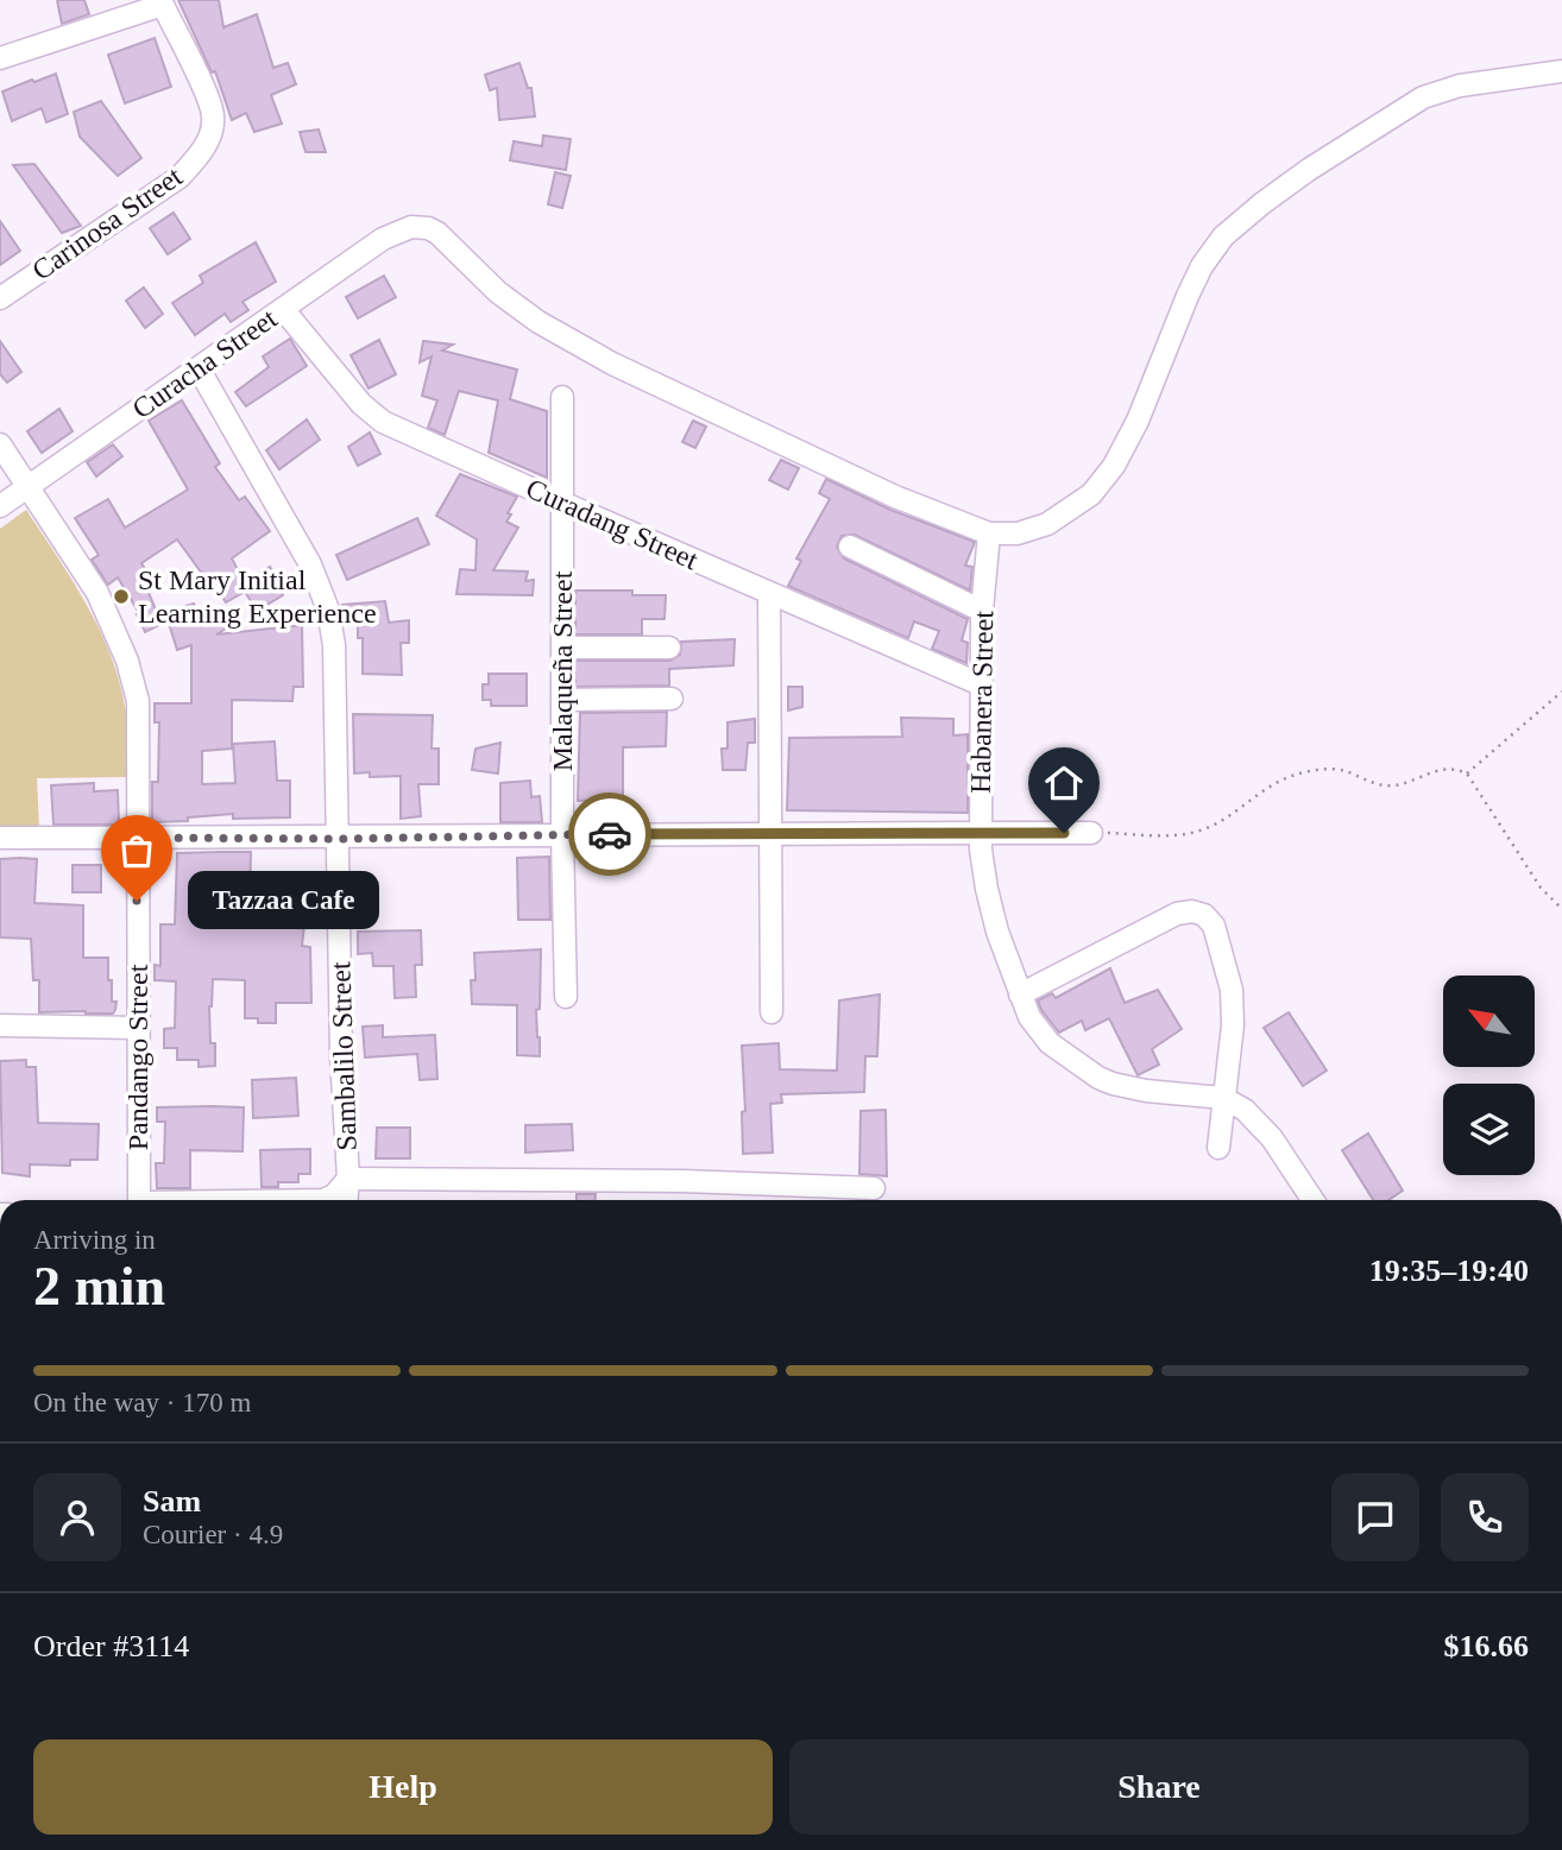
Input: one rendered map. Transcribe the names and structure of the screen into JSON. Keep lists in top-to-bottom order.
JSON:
{
  "streets": {
    "street": [
      "Carinosa Street",
      "Curacha Street",
      "Curadang Street",
      "Malaqueña Street",
      "Habanera Street",
      "Sambalilo Street",
      "Pandango Street"
    ]
  },
  "crossings": [
    ["Curacha Street", "Curadang Street"],
    ["Curacha Street", "Habanera Street"],
    ["Curacha Street", "Sambalilo Street"],
    ["Curacha Street", "Pandango Street"],
    ["Curadang Street", "Malaqueña Street"],
    ["Curadang Street", "Habanera Street"]
  ],
  "places": ["St Mary Initial Learning Experience", "Tazzaa Cafe"],
  "north": "top left",
  "page": {
    "bubble": "Tazzaa Cafe",
    "heading": ["2 min", "Arriving in", "19:35–19:40"],
    "panel": [
      "Sam",
      "Courier · 4.9",
      "Order #3114",
      "$16.66"
    ],
    "bar": "On the way · 170 m",
    "buttons": ["Help", "Share"]
  }
}
